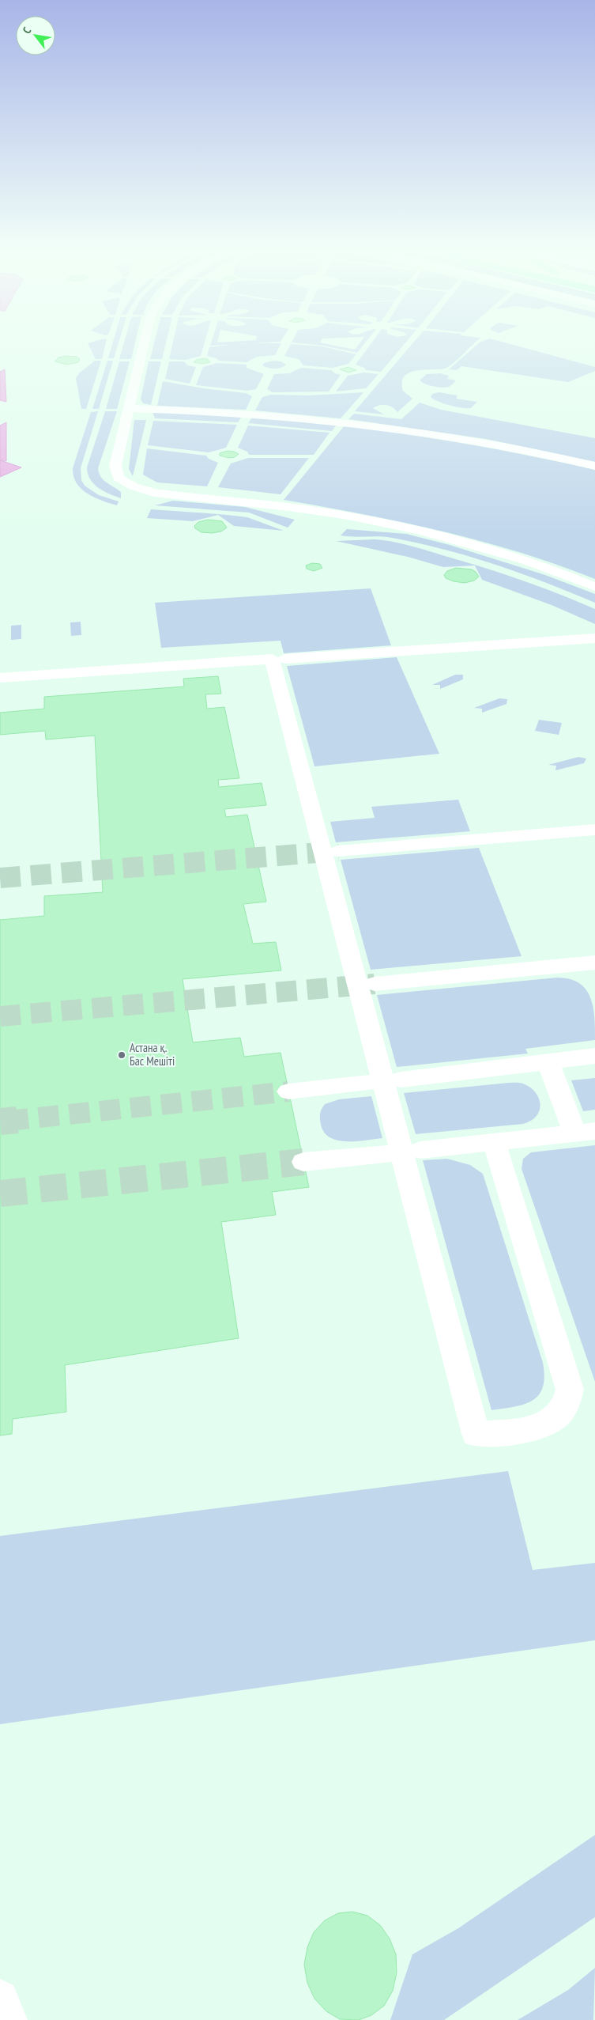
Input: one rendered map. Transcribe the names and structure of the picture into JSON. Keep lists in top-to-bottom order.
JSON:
{
  "places": ["Астана қ. Бас Мешіті"],
  "north": "top left"
}
